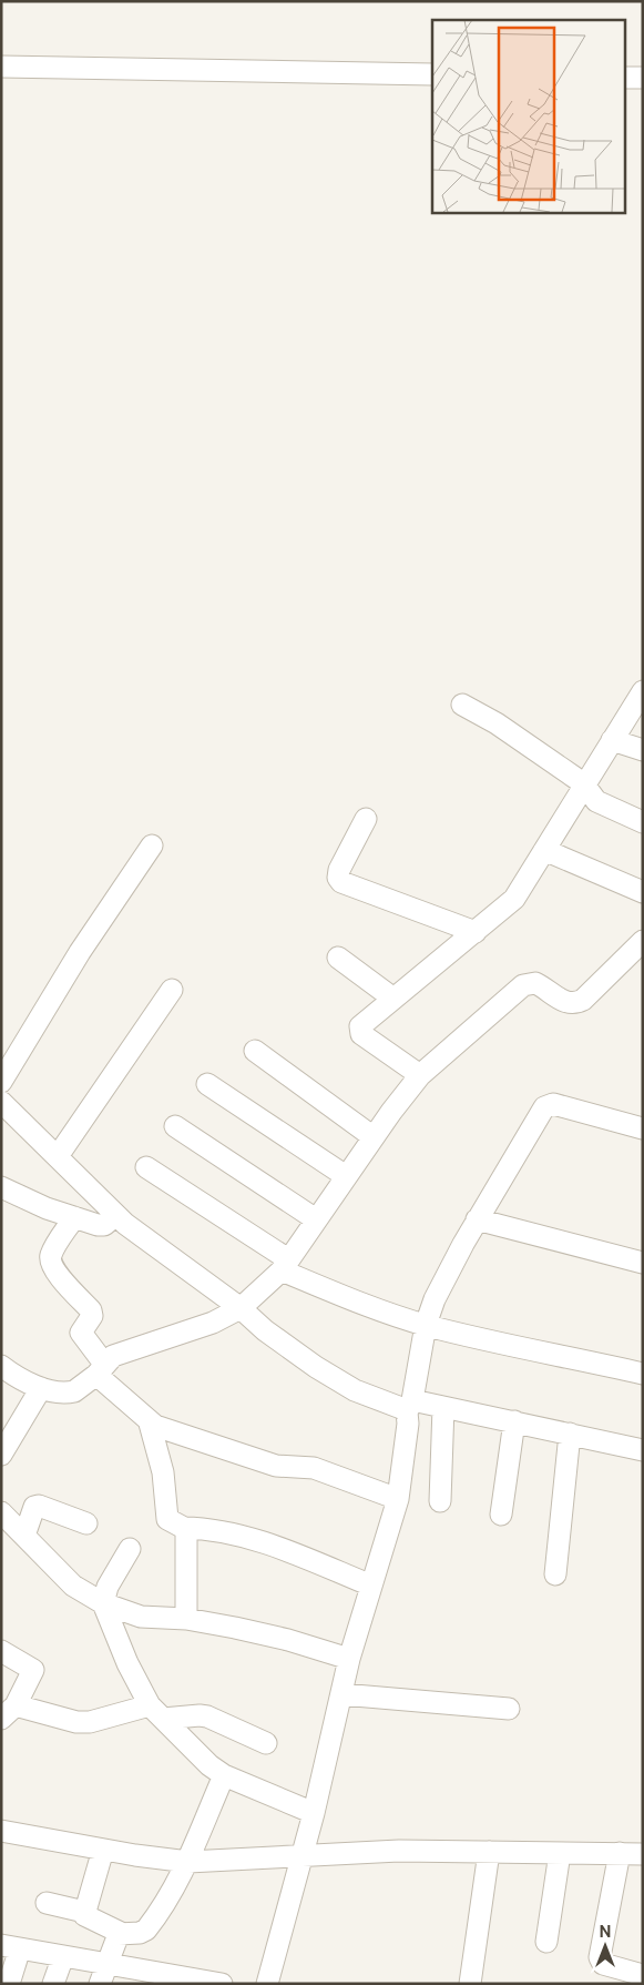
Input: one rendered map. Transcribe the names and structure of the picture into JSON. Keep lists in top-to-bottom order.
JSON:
{
  "north": "top"
}
